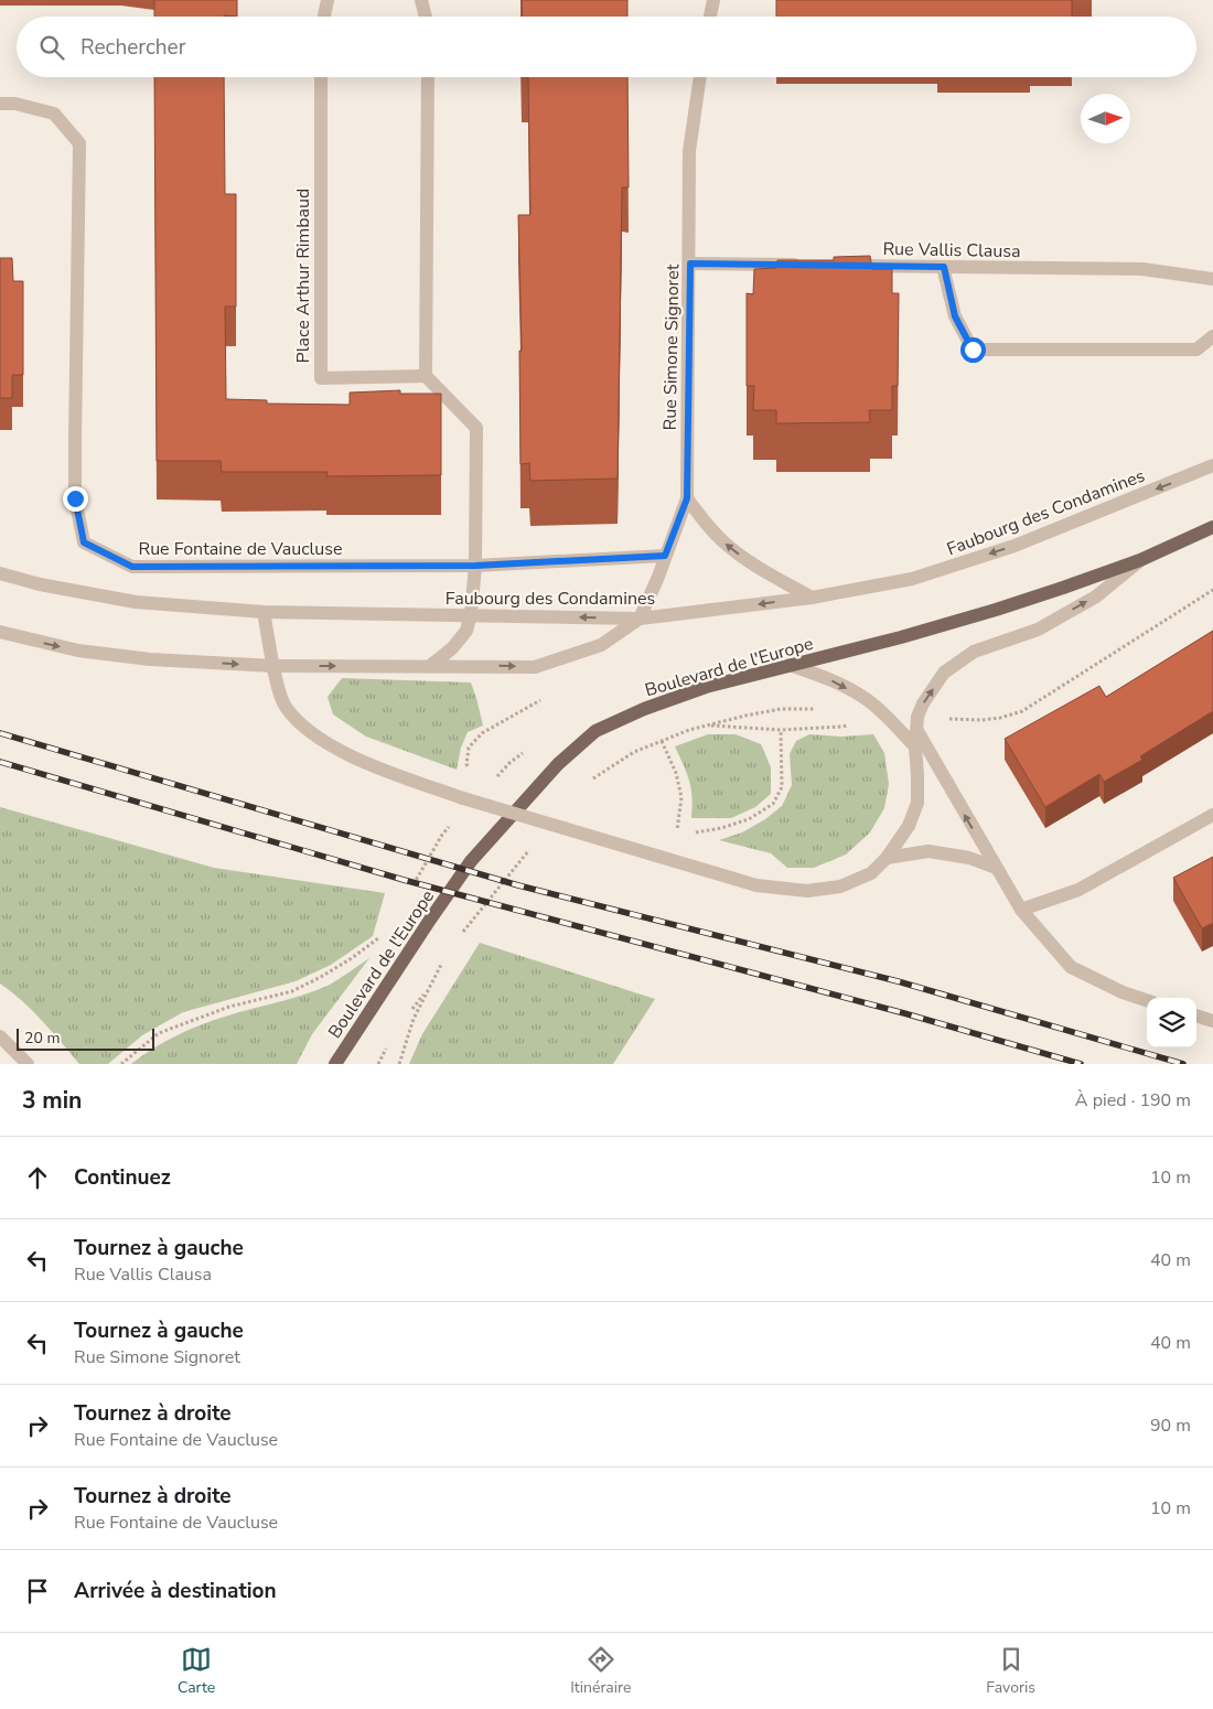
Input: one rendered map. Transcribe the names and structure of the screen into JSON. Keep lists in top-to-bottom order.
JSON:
{
  "streets": {
    "main road": ["Boulevard de l'Europe"],
    "street": [
      "Rue Vallis Clausa",
      "Place Arthur Rimbaud",
      "Rue Simone Signoret",
      "Faubourg des Condamines",
      "Rue Fontaine de Vaucluse"
    ]
  },
  "crossings": [
    ["Rue Simone Signoret", "Faubourg des Condamines"],
    ["Rue Simone Signoret", "Rue Fontaine de Vaucluse"]
  ],
  "one_way": ["Faubourg des Condamines"],
  "scale_bar": "20 m",
  "north": "right",
  "page": {
    "search": "Rechercher",
    "scale": "20 m",
    "heading": ["3 min", "À pied · 190 m"],
    "list": [
      ["Continuez", "10 m"],
      ["Tournez à gauche", "Rue Vallis Clausa", "40 m"],
      ["Tournez à gauche", "Rue Simone Signoret", "40 m"],
      ["Tournez à droite", "Rue Fontaine de Vaucluse", "90 m"],
      ["Tournez à droite", "Rue Fontaine de Vaucluse", "10 m"],
      "Arrivée à destination"
    ],
    "nav": ["Carte", "Itinéraire", "Favoris"]
  }
}
